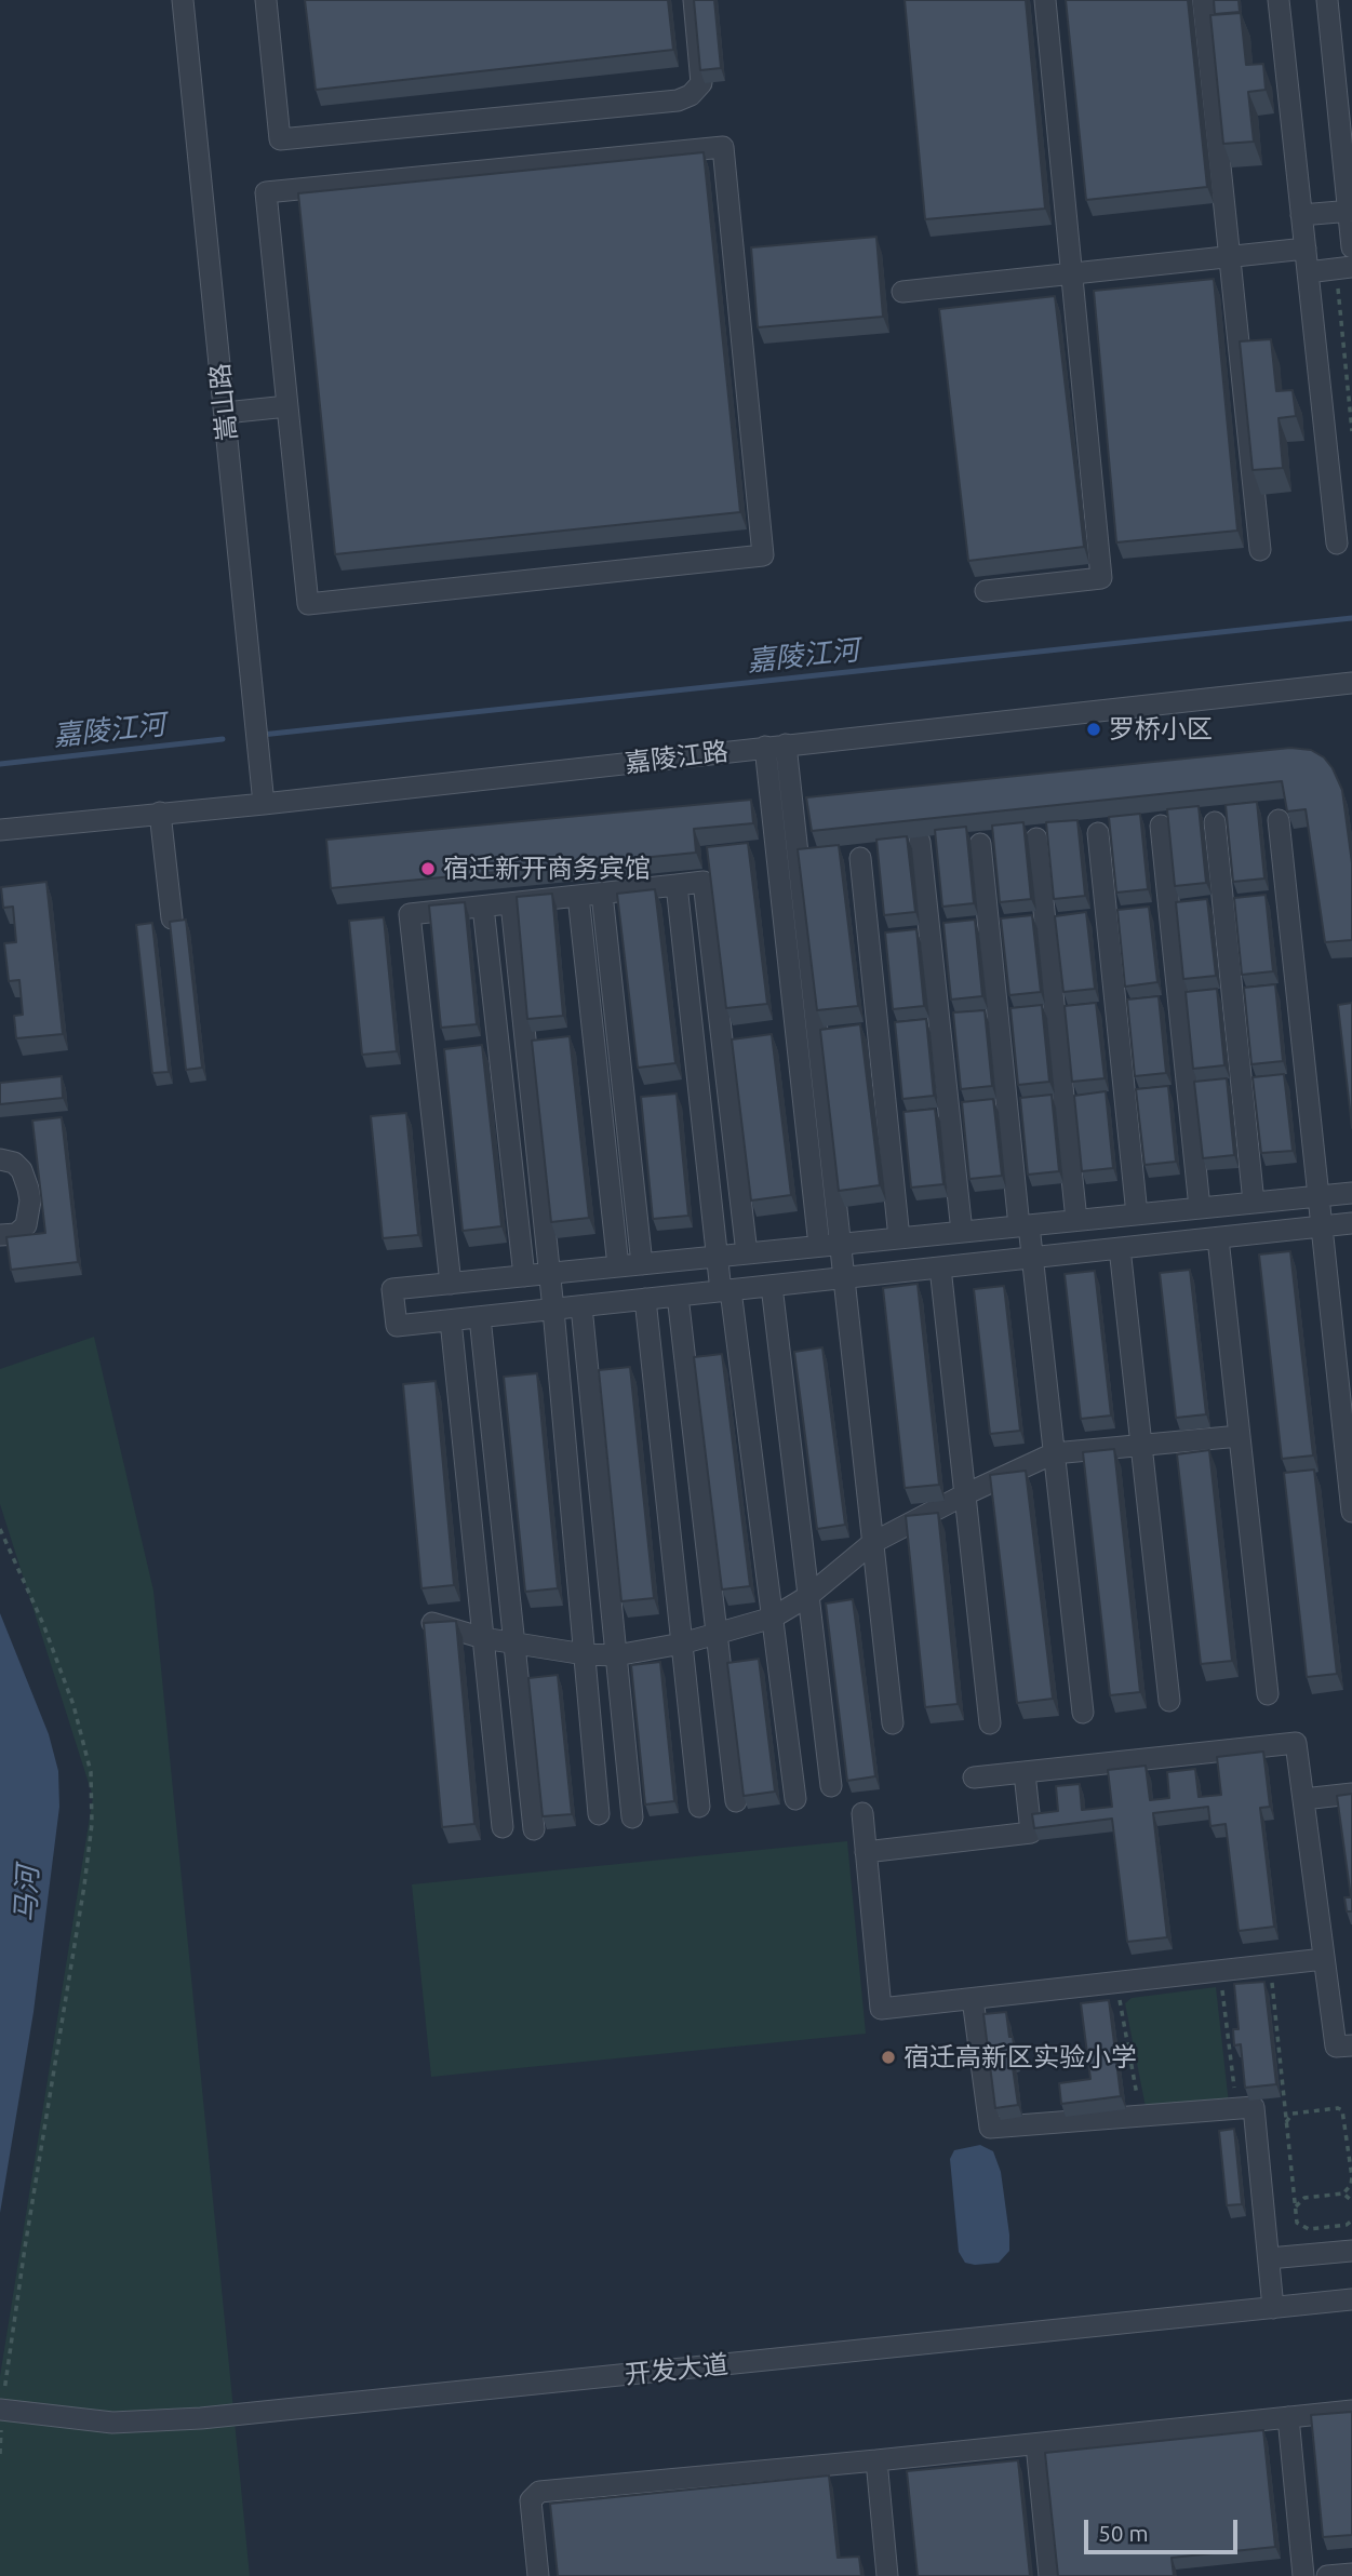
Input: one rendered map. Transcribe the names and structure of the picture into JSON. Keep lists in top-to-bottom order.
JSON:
{
  "streets": {
    "street": ["嵩山路", "嘉陵江路", "开发大道"]
  },
  "crossings": [
    ["嵩山路", "嘉陵江路"]
  ],
  "water": ["嘉陵江河", "马河"],
  "places": ["罗桥小区", "宿迁新开商务宾馆", "宿迁高新区实验小学"],
  "scale_bar": "50 m"
}
